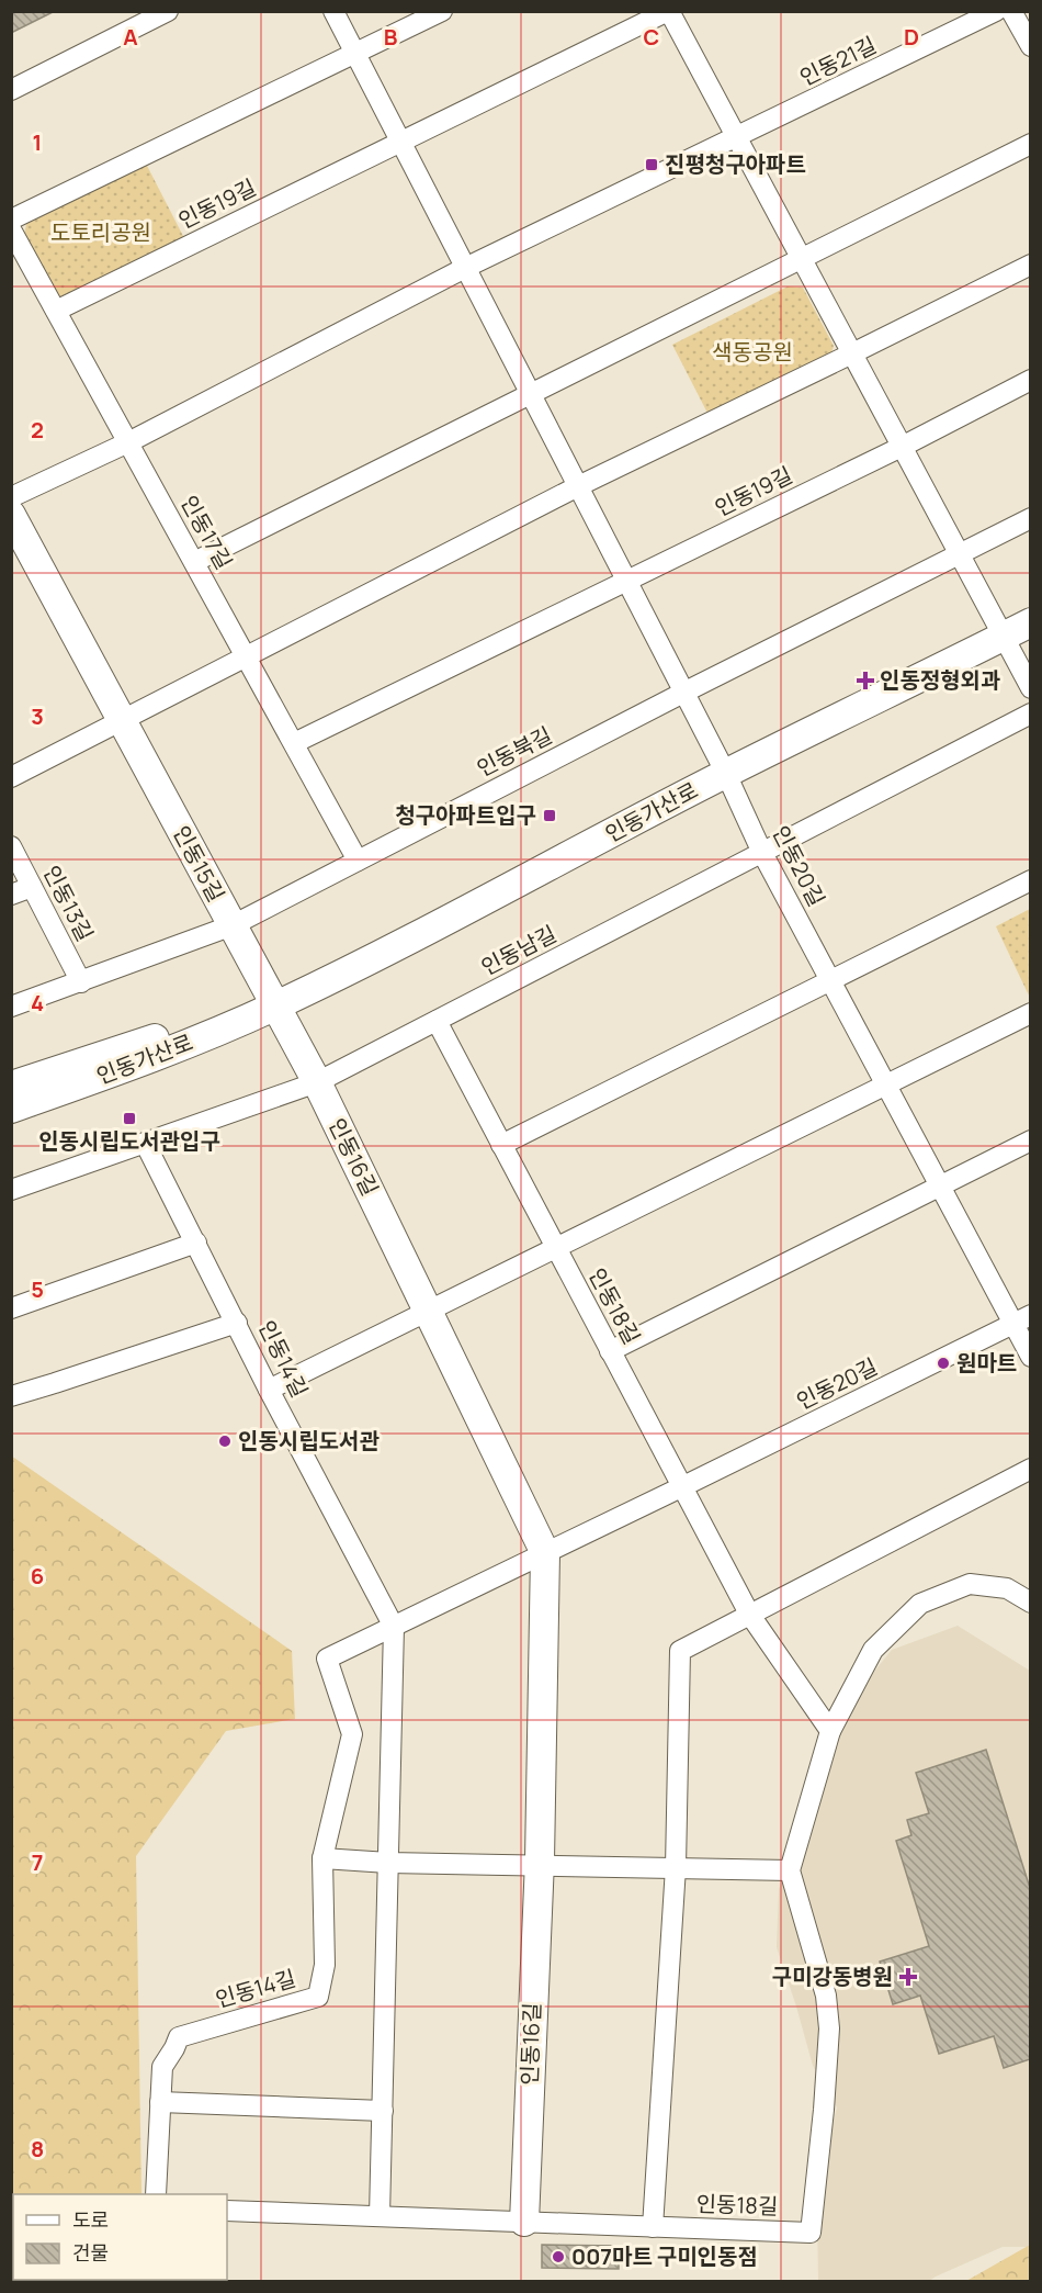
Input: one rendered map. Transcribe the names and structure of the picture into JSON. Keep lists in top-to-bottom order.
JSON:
{
  "streets": {
    "street": [
      "인동21길",
      "인동19길",
      "인동17길",
      "인동북길",
      "인동가산로",
      "인동15길",
      "인동20길",
      "인동13길",
      "인동남길",
      "인동16길",
      "인동18길",
      "인동14길"
    ]
  },
  "crossings": [
    ["인동19길", "인동17길"],
    ["인동17길", "인동북길"],
    ["인동북길", "인동15길"],
    ["인동북길", "인동13길"],
    ["인동가산로", "인동15길"],
    ["인동가산로", "인동20길"],
    ["인동가산로", "인동16길"],
    ["인동15길", "인동16길"],
    ["인동20길", "인동남길"],
    ["인동20길", "인동18길"],
    ["인동남길", "인동16길"],
    ["인동남길", "인동18길"],
    ["인동남길", "인동14길"]
  ],
  "parks": ["도토리공원", "색동공원"],
  "places": {
    "transit": ["진평청구아파트", "청구아파트입구", "인동시립도서관입구"],
    "health": ["인동정형외과", "구미강동병원"],
    "other": ["원마트", "인동시립도서관", "007마트 구미인동점"]
  },
  "legend": ["도로", "건물"],
  "grid": {
    "columns": [
      "A",
      "B",
      "C",
      "D"
    ],
    "rows": [
      "1",
      "2",
      "3",
      "4",
      "5",
      "6",
      "7",
      "8"
    ]
  }
}
